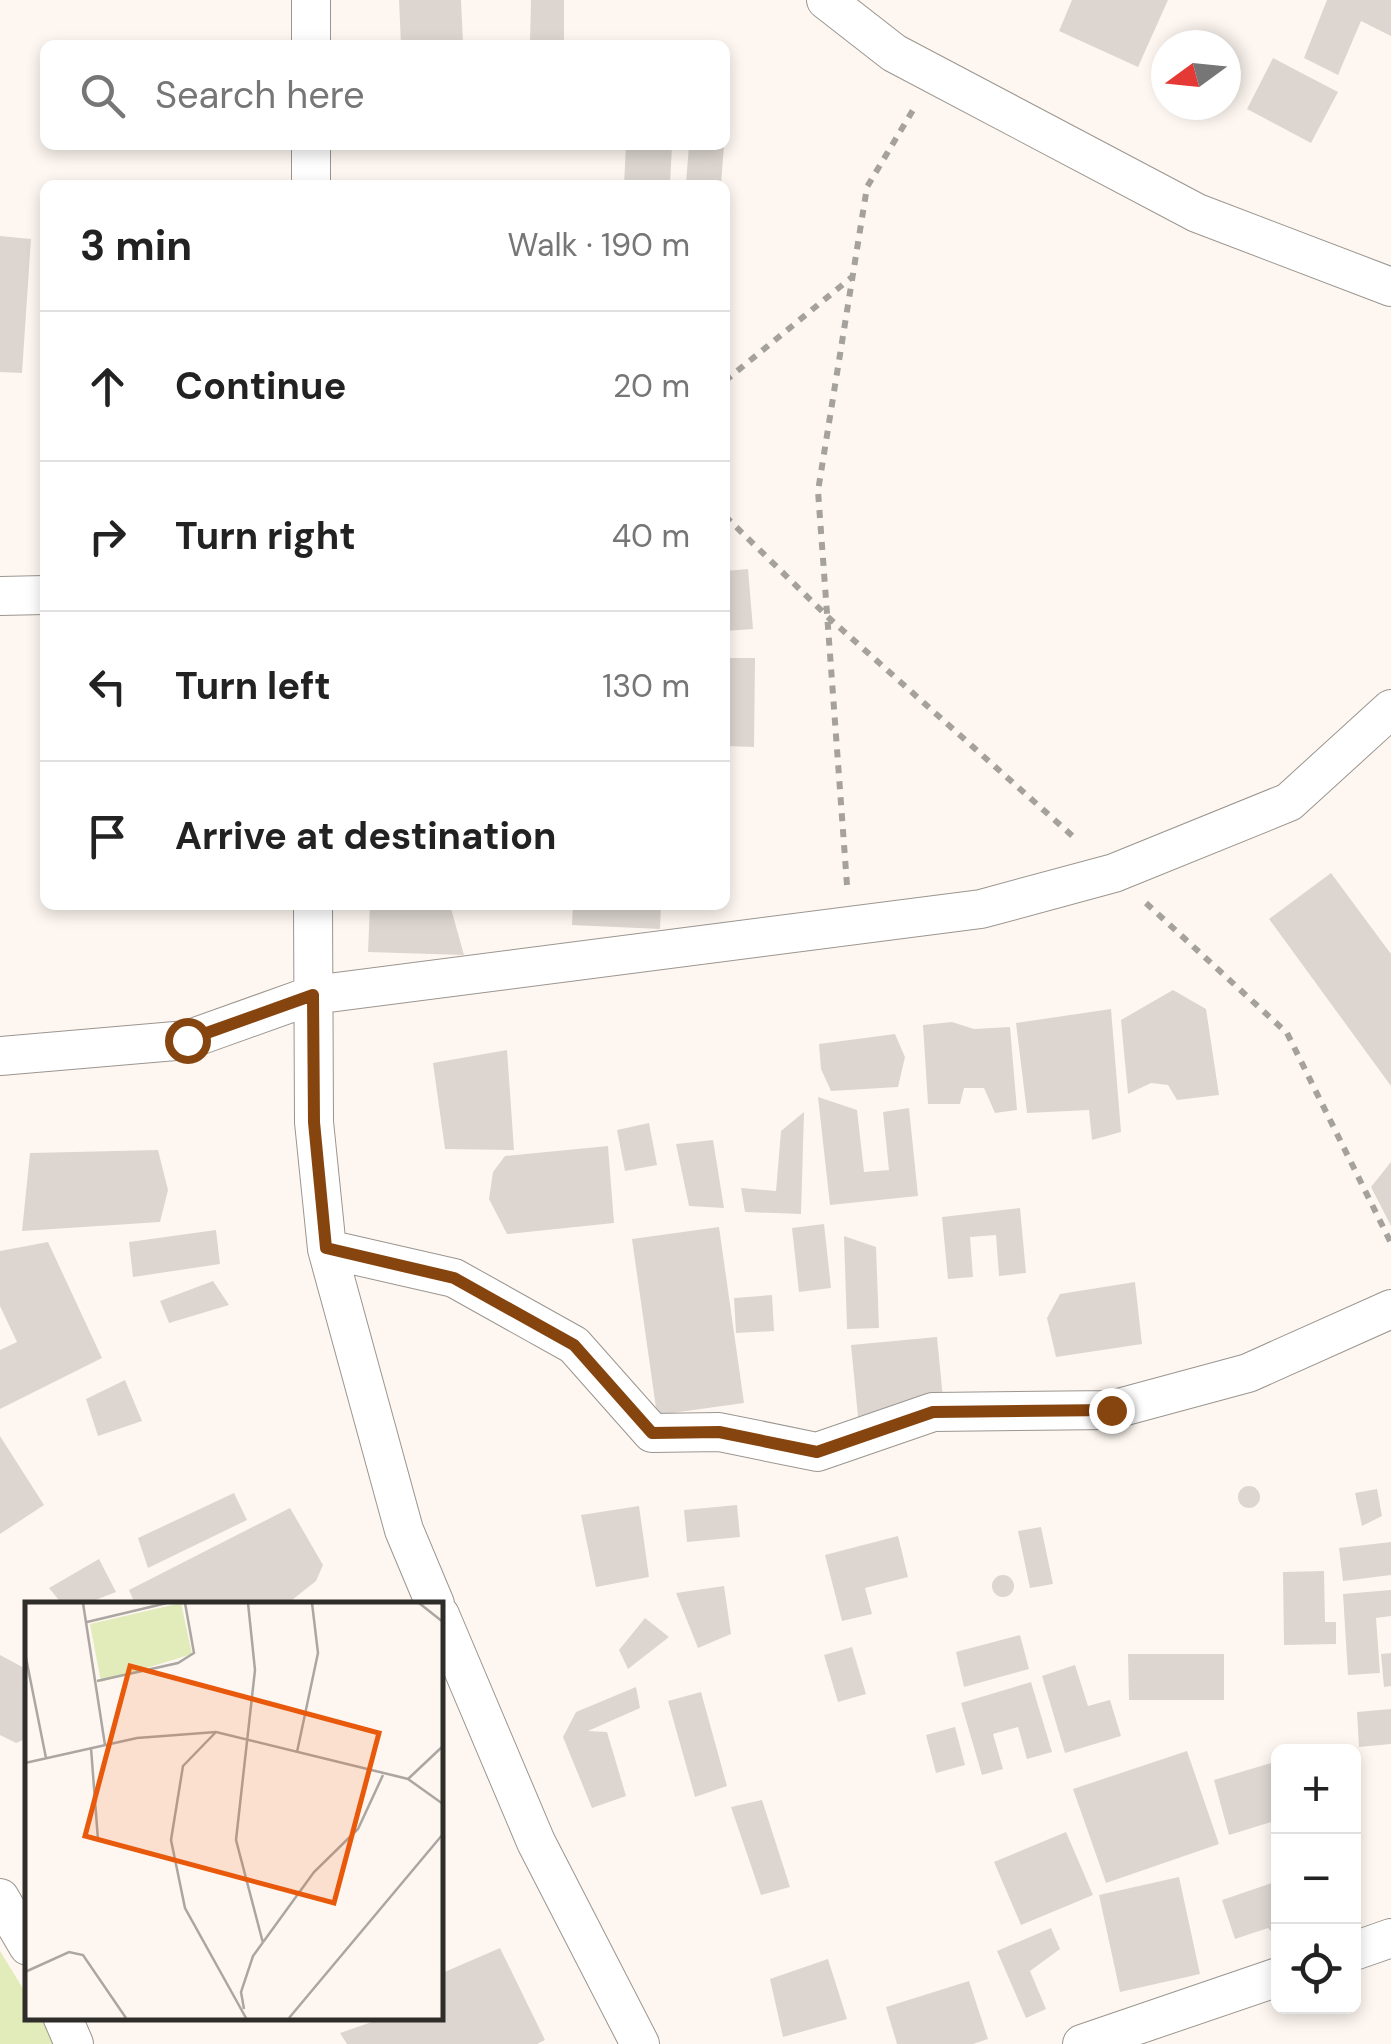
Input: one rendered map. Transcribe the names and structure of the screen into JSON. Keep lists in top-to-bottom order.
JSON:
{
  "north": "left",
  "page": {
    "search": "Search here",
    "heading": ["3 min", "Walk · 190 m"],
    "list": [
      ["Continue", "20 m"],
      ["Turn right", "40 m"],
      ["Turn left", "130 m"],
      "Arrive at destination"
    ],
    "map_buttons": ["+", "−"]
  }
}
